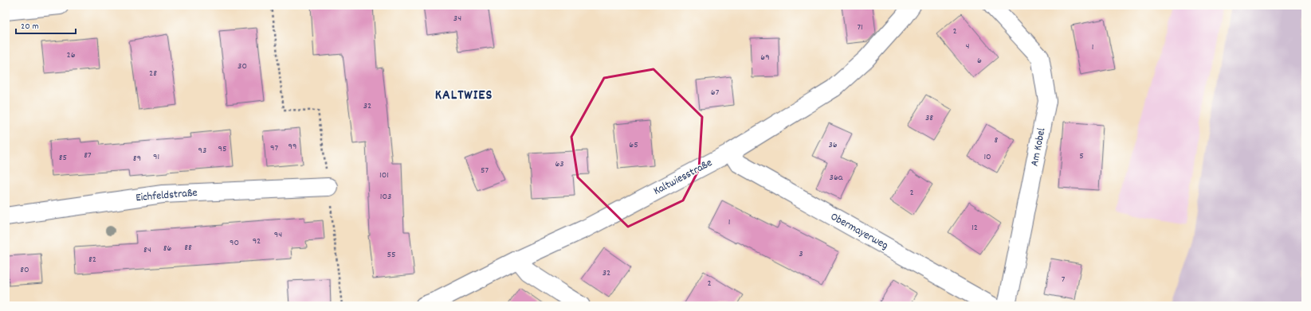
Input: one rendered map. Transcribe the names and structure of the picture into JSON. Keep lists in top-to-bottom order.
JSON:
{
  "streets": {
    "street": [
      "Am Kobel",
      "Kaltwiesstraße",
      "Eichfeldstraße",
      "Obermayerweg"
    ]
  },
  "crossings": [
    ["Kaltwiesstraße", "Obermayerweg"]
  ],
  "districts": ["KALTWIES"],
  "house_numbers": [
    "34",
    "71",
    "2",
    "4",
    "1",
    "26",
    "69",
    "6",
    "30",
    "28",
    "67",
    "32",
    "38",
    "8",
    "65",
    "36",
    "99",
    "97",
    "95",
    "93",
    "87",
    "5",
    "91",
    "10",
    "85",
    "89",
    "63",
    "57",
    "101",
    "36a",
    "2",
    "103",
    "1",
    "12",
    "94",
    "92",
    "90",
    "88",
    "86",
    "84",
    "3",
    "55",
    "82",
    "80",
    "32",
    "7",
    "2"
  ],
  "scale_bar": "20 m"
}
